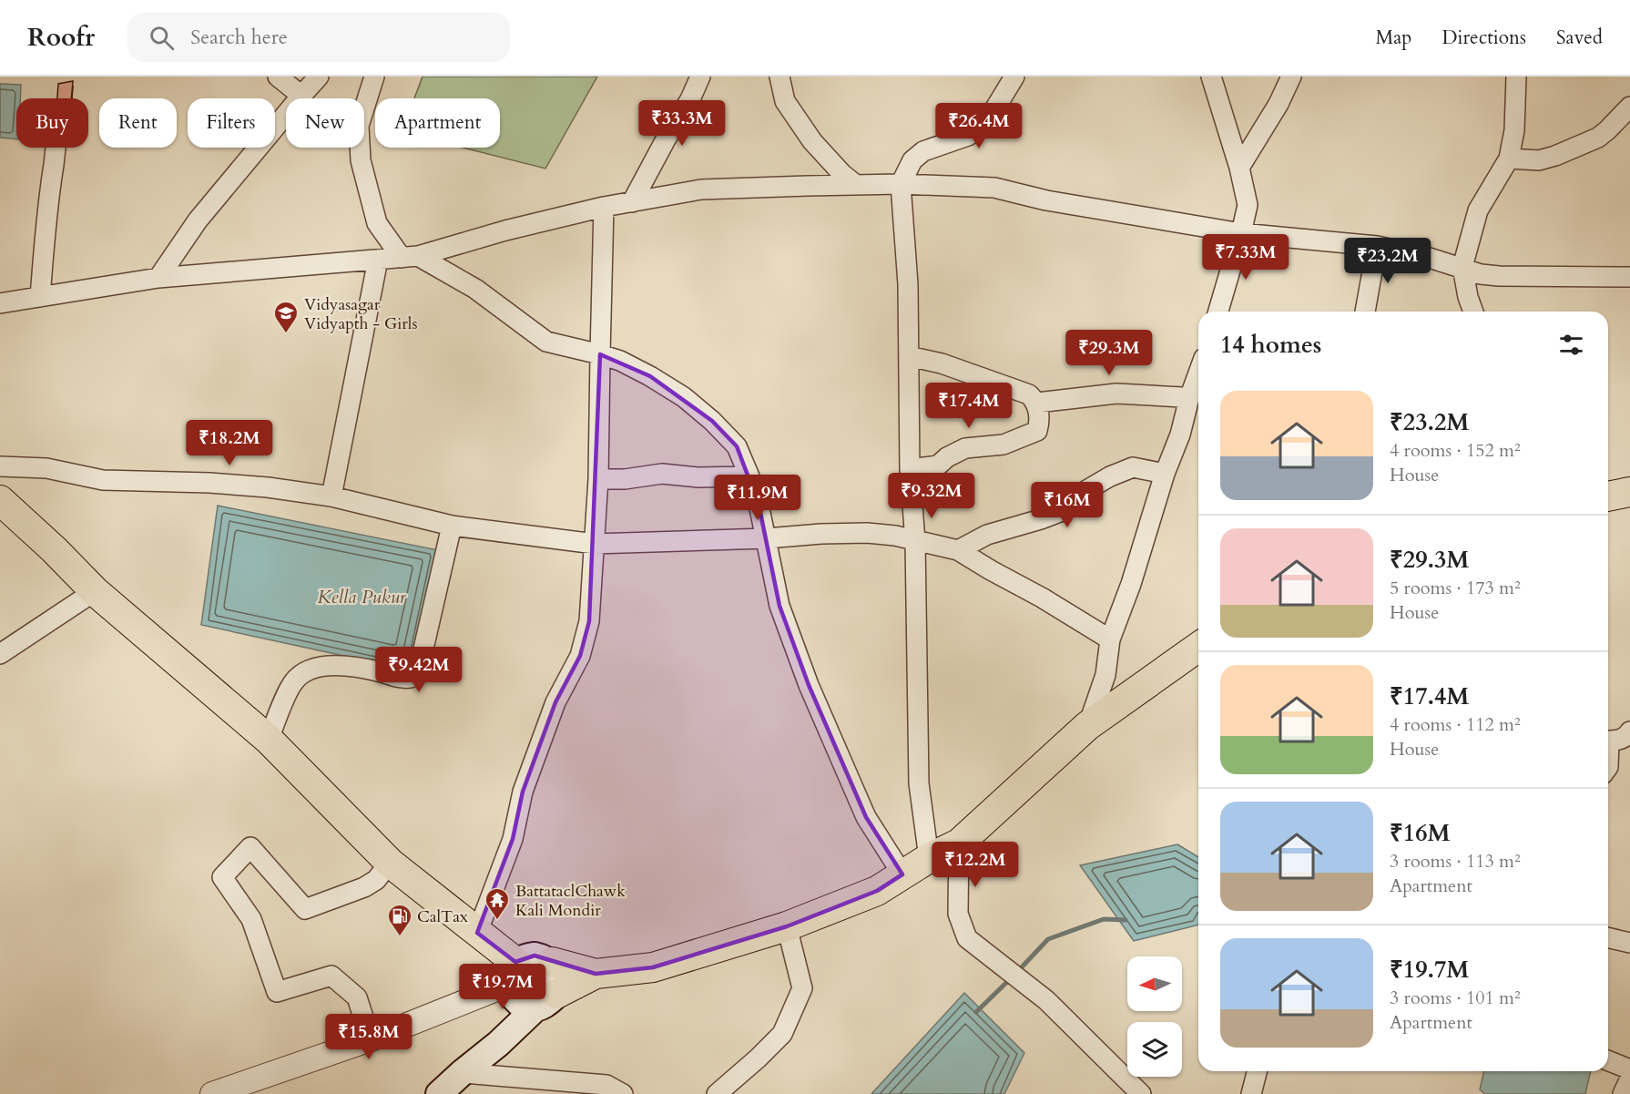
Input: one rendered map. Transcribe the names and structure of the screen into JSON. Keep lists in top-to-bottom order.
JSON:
{
  "water": ["Kella Pukur"],
  "places": {
    "school or university": ["Vidyasagar Vidyapth - Girls"],
    "temple": ["BattataclChawk Kali Mondir"],
    "fuel station": ["CalTax"]
  },
  "north": "left",
  "page": {
    "header": "Roofr",
    "search": "Search here",
    "nav": ["Map", "Directions", "Saved"],
    "chip": [
      "Buy",
      "Rent",
      "Filters",
      "New",
      "Apartment"
    ],
    "price": [
      "₹33.3M",
      "₹26.4M",
      "₹7.33M",
      "₹23.2M",
      "₹29.3M",
      "₹17.4M",
      "₹18.2M",
      "₹9.32M",
      "₹11.9M",
      "₹16M",
      "₹9.42M",
      "₹12.2M",
      "₹19.7M",
      "₹15.8M"
    ],
    "heading": "14 homes",
    "list": [
      {
        "name": "₹23.2M",
        "note": "4 rooms · 152 m² · House"
      },
      {
        "name": "₹29.3M",
        "note": "5 rooms · 173 m² · House"
      },
      {
        "name": "₹17.4M",
        "note": "4 rooms · 112 m² · House"
      },
      {
        "name": "₹16M",
        "note": "3 rooms · 113 m² · Apartment"
      },
      {
        "name": "₹19.7M",
        "note": "3 rooms · 101 m² · Apartment"
      }
    ]
  }
}
